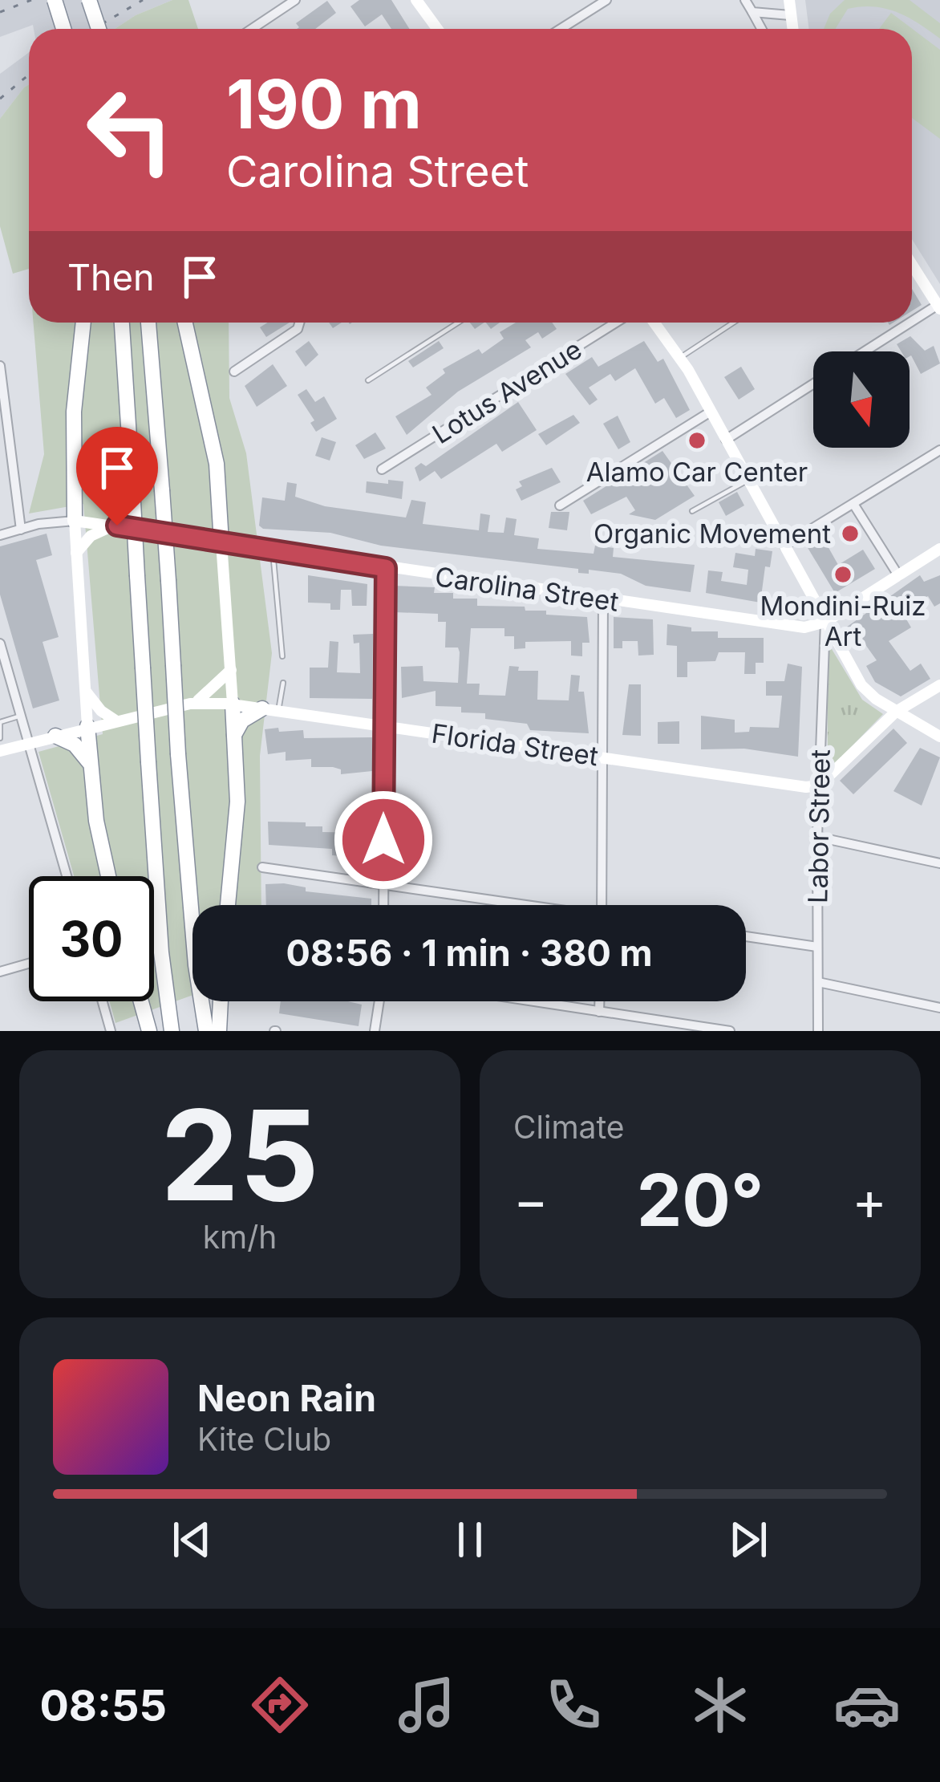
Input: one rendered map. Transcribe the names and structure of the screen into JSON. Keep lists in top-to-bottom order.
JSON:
{
  "streets": {
    "street": [
      "Lotus Avenue",
      "Carolina Street",
      "Florida Street",
      "Labor Street"
    ]
  },
  "crossings": [
    ["Carolina Street", "Florida Street"],
    ["Carolina Street", "Labor Street"],
    ["Florida Street", "Labor Street"]
  ],
  "places": ["Alamo Car Center", "Organic Movement", "Mondini-Ruiz Art"],
  "north": "bottom",
  "page": {
    "turn": ["190 m", "Carolina Street"],
    "then": "Then",
    "limit": "30",
    "trip": "08:56 · 1 min · 380 m",
    "tile": [
      ["25", "km/h"],
      "Climate"
    ],
    "heat": ["−", "20°", "+"],
    "song": ["Neon Rain", "Kite Club"],
    "tabs": "08:55"
  }
}
